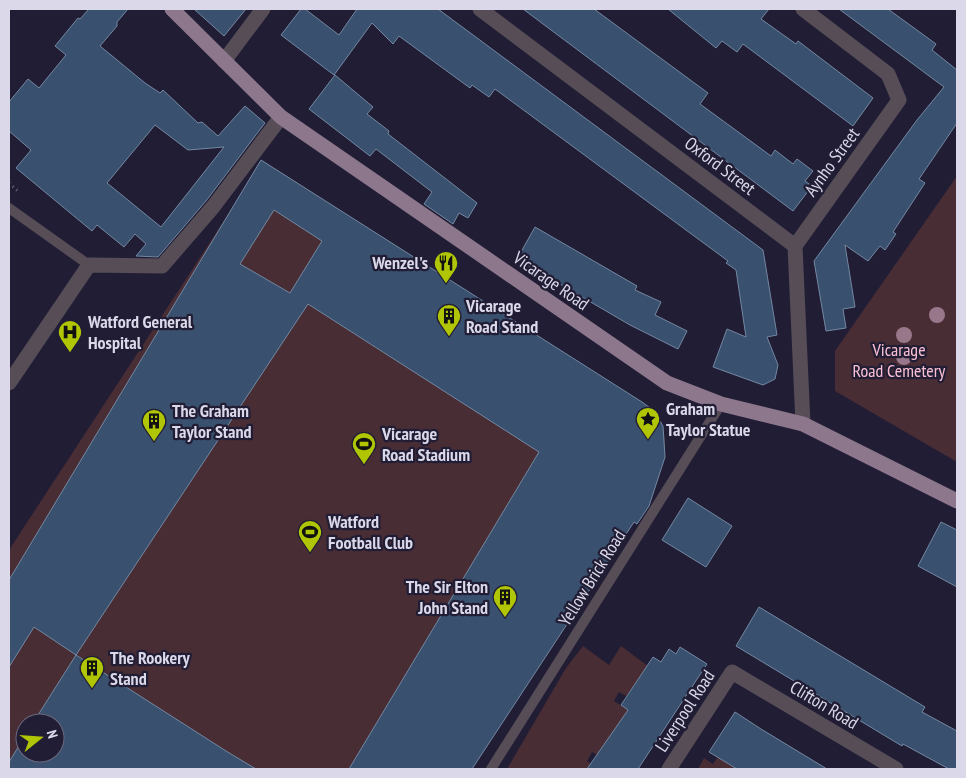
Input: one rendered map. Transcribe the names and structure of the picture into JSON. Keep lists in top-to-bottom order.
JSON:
{
  "streets": {
    "main road": ["Vicarage Road"],
    "street": [
      "Aynho Street",
      "Oxford Street",
      "Clifton Road",
      "Liverpool Road"
    ],
    "lane": ["Yellow Brick Road"]
  },
  "crossings": [
    ["Aynho Street", "Oxford Street"],
    ["Vicarage Road", "Yellow Brick Road"],
    ["Clifton Road", "Liverpool Road"]
  ],
  "parks": ["Vicarage Road Cemetery"],
  "places": {
    "restaurant": ["Wenzel's"],
    "building": [
      "Vicarage Road Stand",
      "The Graham Taylor Stand",
      "The Sir Elton John Stand",
      "The Rookery Stand"
    ],
    "hospital": ["Watford General Hospital"],
    "place": ["Graham Taylor Statue"],
    "sports": ["Vicarage Road Stadium", "Watford Football Club"]
  },
  "north": "right"
}
